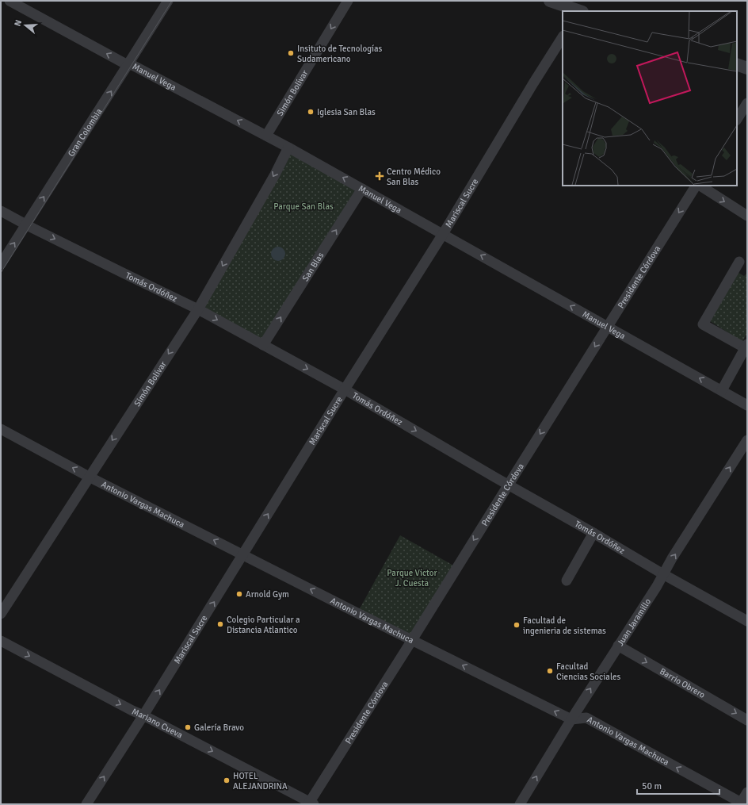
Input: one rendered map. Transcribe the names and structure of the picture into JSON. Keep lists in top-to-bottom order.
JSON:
{
  "streets": {
    "street": [
      "Manuel Vega",
      "Simón Bolívar",
      "Gran Colombia",
      "Mariscal Sucre",
      "San Blas",
      "Presidente Córdova",
      "Tomás Ordóñez",
      "Antonio Vargas Machuca",
      "Juan Jaramillo",
      "Barrio Obrero",
      "Mariano Cueva"
    ]
  },
  "crossings": [
    ["Manuel Vega", "Simón Bolívar"],
    ["Manuel Vega", "Gran Colombia"],
    ["Manuel Vega", "Mariscal Sucre"],
    ["Manuel Vega", "San Blas"],
    ["Manuel Vega", "Presidente Córdova"],
    ["Simón Bolívar", "Tomás Ordóñez"],
    ["Simón Bolívar", "Antonio Vargas Machuca"],
    ["Gran Colombia", "Tomás Ordóñez"],
    ["Mariscal Sucre", "Tomás Ordóñez"],
    ["Mariscal Sucre", "Antonio Vargas Machuca"],
    ["Mariscal Sucre", "Mariano Cueva"],
    ["San Blas", "Tomás Ordóñez"],
    ["Presidente Córdova", "Tomás Ordóñez"],
    ["Presidente Córdova", "Antonio Vargas Machuca"],
    ["Presidente Córdova", "Mariano Cueva"],
    ["Tomás Ordóñez", "Juan Jaramillo"],
    ["Antonio Vargas Machuca", "Juan Jaramillo"],
    ["Juan Jaramillo", "Barrio Obrero"]
  ],
  "one_way": [
    "Manuel Vega",
    "Simón Bolívar",
    "Gran Colombia",
    "Mariscal Sucre",
    "San Blas",
    "Presidente Córdova",
    "Tomás Ordóñez",
    "Antonio Vargas Machuca",
    "Juan Jaramillo",
    "Barrio Obrero",
    "Mariano Cueva"
  ],
  "parks": ["Parque San Blas", "Parque Víctor J. Cuesta"],
  "places": {
    "other": [
      "Insituto de Tecnologías Sudamericano",
      "Iglesia San Blas",
      "Arnold Gym",
      "Colegio Particular a Distancia Atlantico",
      "Facultad de ingenieria de sistemas",
      "Facultad Ciencias Sociales",
      "Galería Bravo",
      "HOTEL ALEJANDRINA"
    ],
    "health": ["Centro Médico San Blas"]
  },
  "scale_bar": "50 m",
  "north": "left"
}
